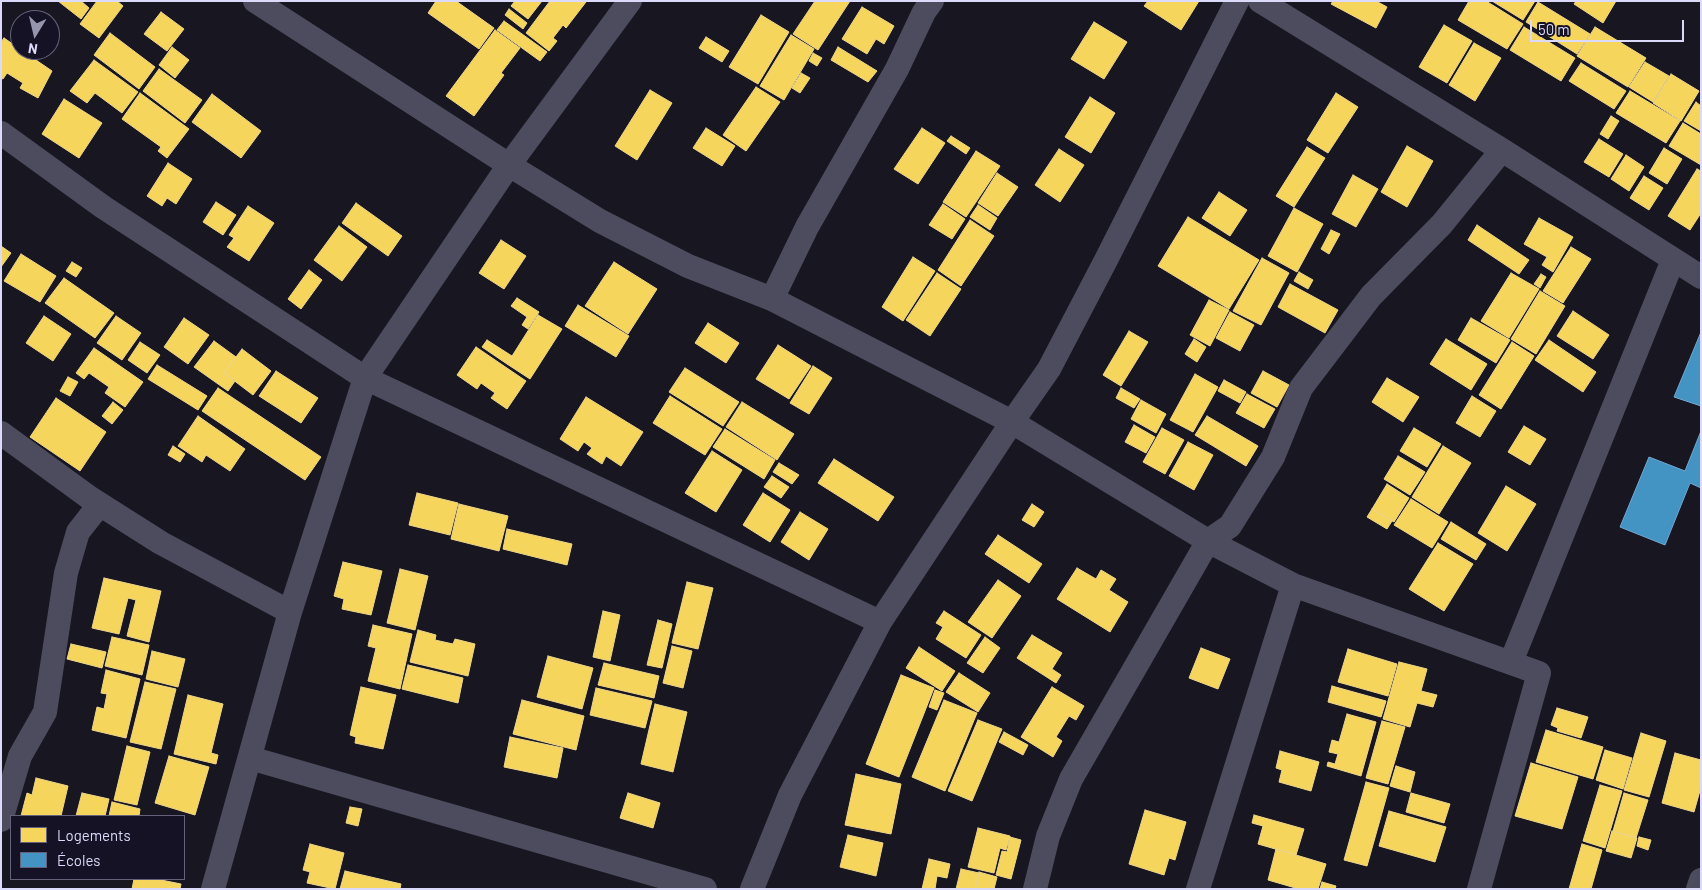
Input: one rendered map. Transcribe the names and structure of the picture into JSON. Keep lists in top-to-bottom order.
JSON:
{
  "legend": ["Logements", "Écoles"],
  "scale_bar": "50 m",
  "north": "bottom"
}
